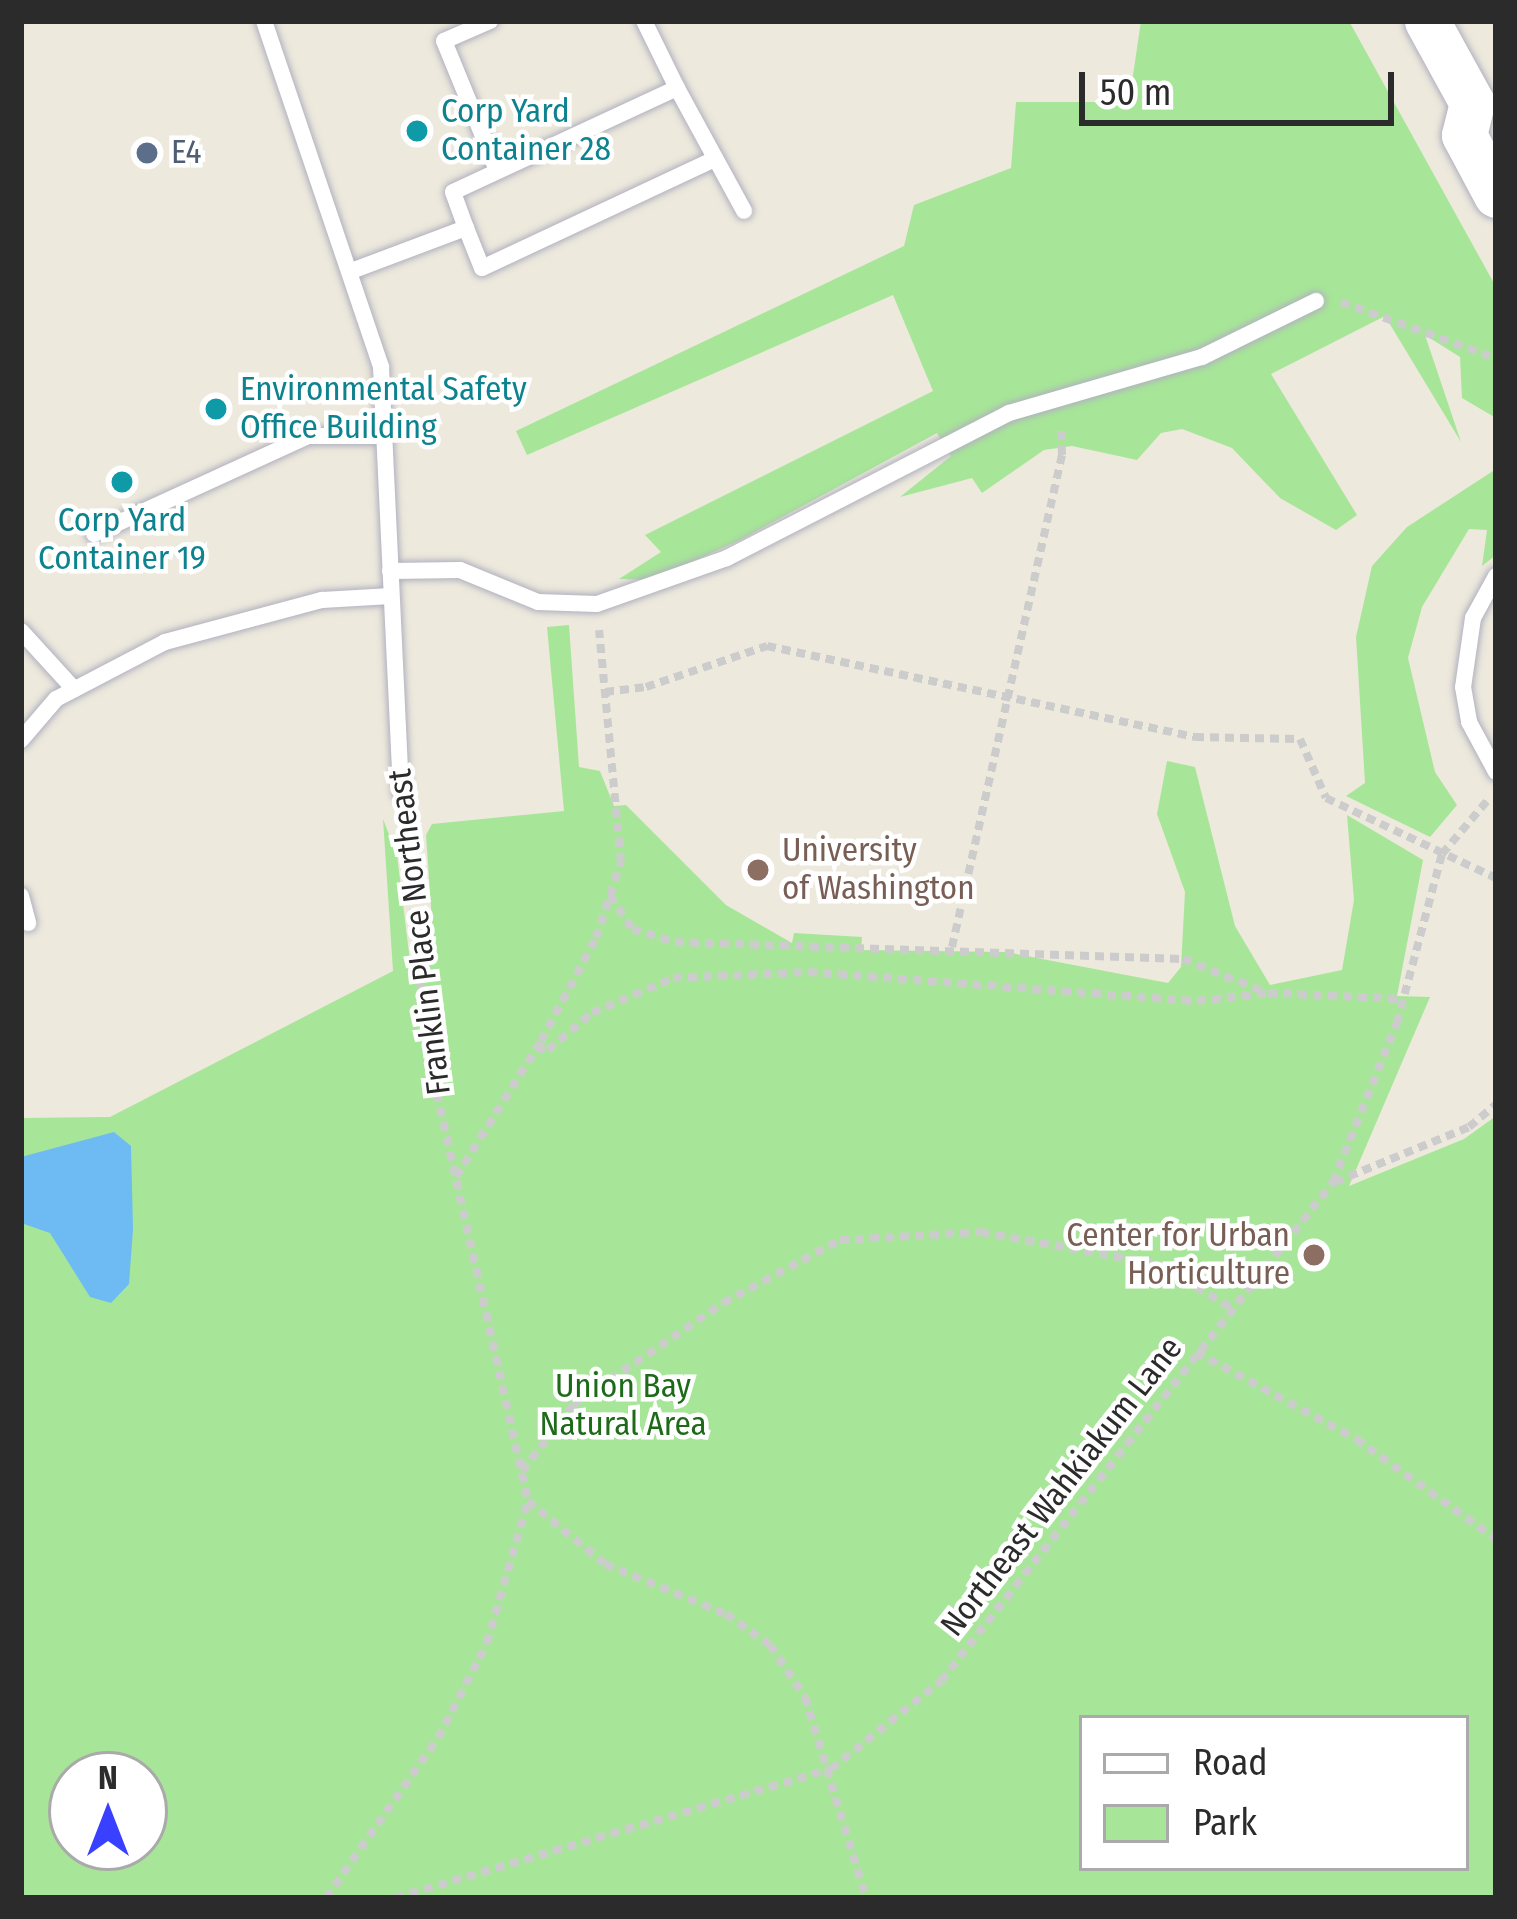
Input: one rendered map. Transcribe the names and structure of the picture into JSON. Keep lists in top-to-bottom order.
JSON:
{
  "streets": {
    "lane": ["Franklin Place Northeast"],
    "path": ["Northeast Wahkiakum Lane"]
  },
  "parks": ["Union Bay Natural Area"],
  "places": [
    "Corp Yard Container 28",
    "E4",
    "Environmental Safety Office Building",
    "Corp Yard Container 19",
    "University of Washington",
    "Center for Urban Horticulture"
  ],
  "legend": ["Road", "Park"],
  "scale_bar": "50 m",
  "north": "top"
}
